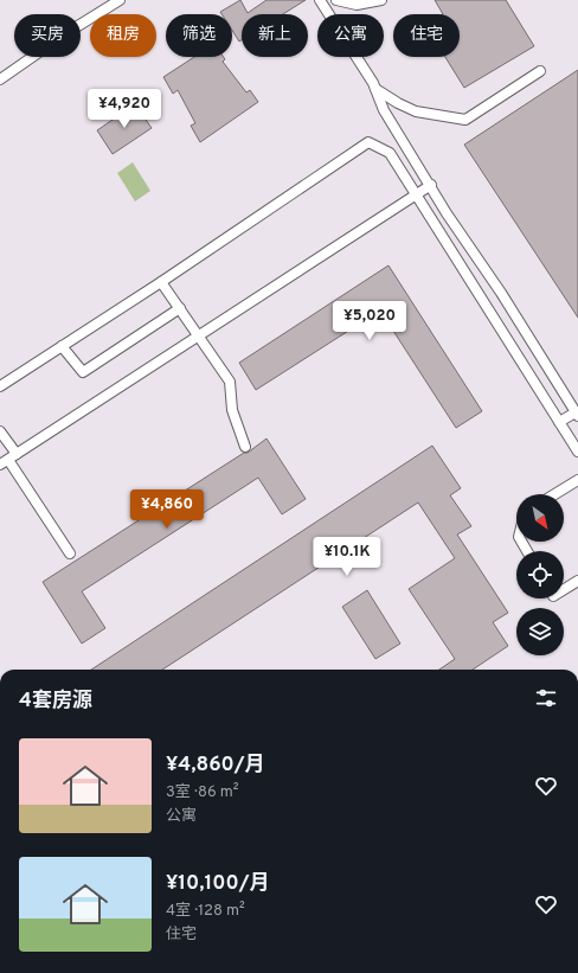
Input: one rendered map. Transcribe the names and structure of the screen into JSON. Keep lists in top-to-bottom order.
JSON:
{
  "north": "bottom right",
  "page": {
    "chip": [
      "买房",
      "租房",
      "筛选",
      "新上",
      "公寓",
      "住宅"
    ],
    "price": [
      "¥4,920",
      "¥5,020",
      "¥4,860",
      "¥10.1K"
    ],
    "heading": "4套房源",
    "list": [
      {
        "name": "¥4,860/月",
        "note": "3室 · 86 m² · 公寓"
      },
      {
        "name": "¥10,100/月",
        "note": "4室 · 128 m² · 住宅"
      }
    ]
  }
}
